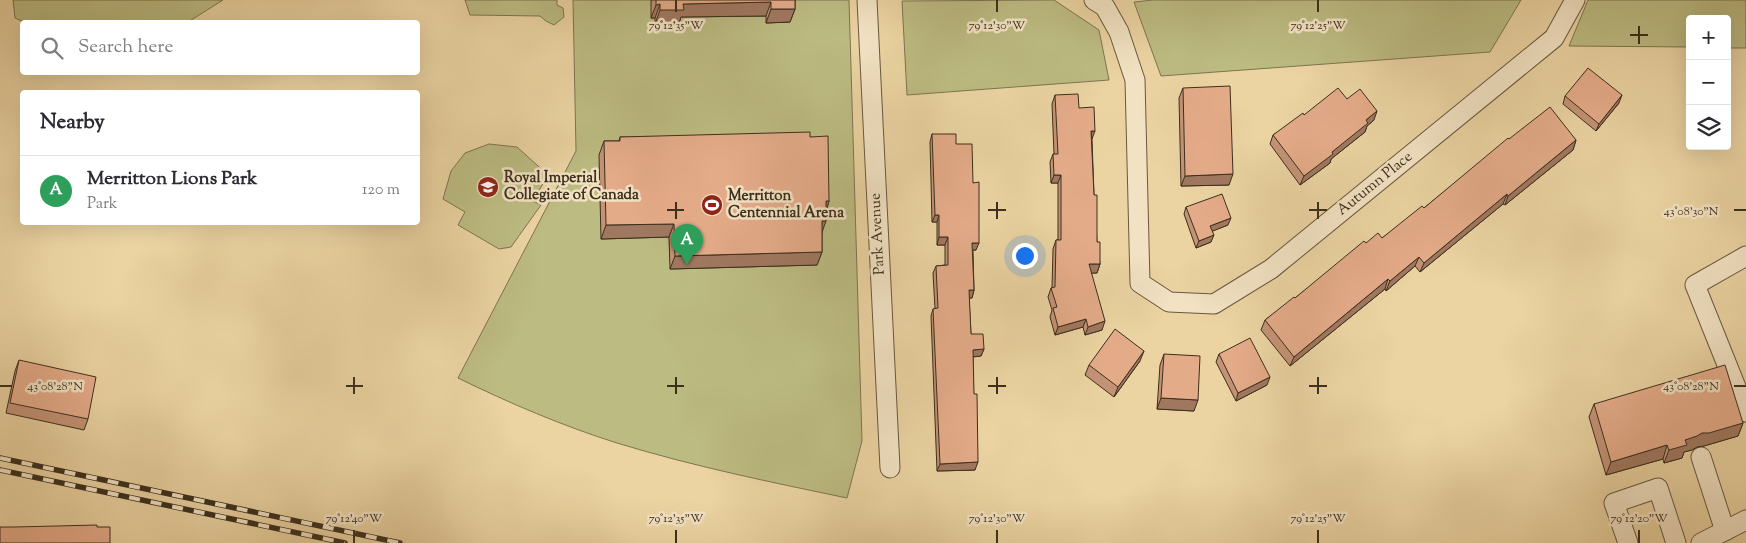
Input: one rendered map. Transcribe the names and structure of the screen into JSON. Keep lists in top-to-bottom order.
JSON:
{
  "streets": {
    "street": ["Autumn Place", "Park Avenue"]
  },
  "places": {
    "school or university": ["Royal Imperial Collegiate of Canada"],
    "sports": ["Merritton Centennial Arena"]
  },
  "page": {
    "map_buttons": ["+", "−"],
    "search": "Search here",
    "heading": "Nearby",
    "list": [
      {
        "mark": "A",
        "name": "Merritton Lions Park",
        "note": "Park",
        "value": "120 m"
      }
    ],
    "pins": "A"
  },
  "coordinates": [
    "79°12'35\"W",
    "79°12'30\"W",
    "79°12'25\"W",
    "43°08'30\"N",
    "43°08'28\"N",
    "79°12'40\"W",
    "79°12'20\"W"
  ]
}
